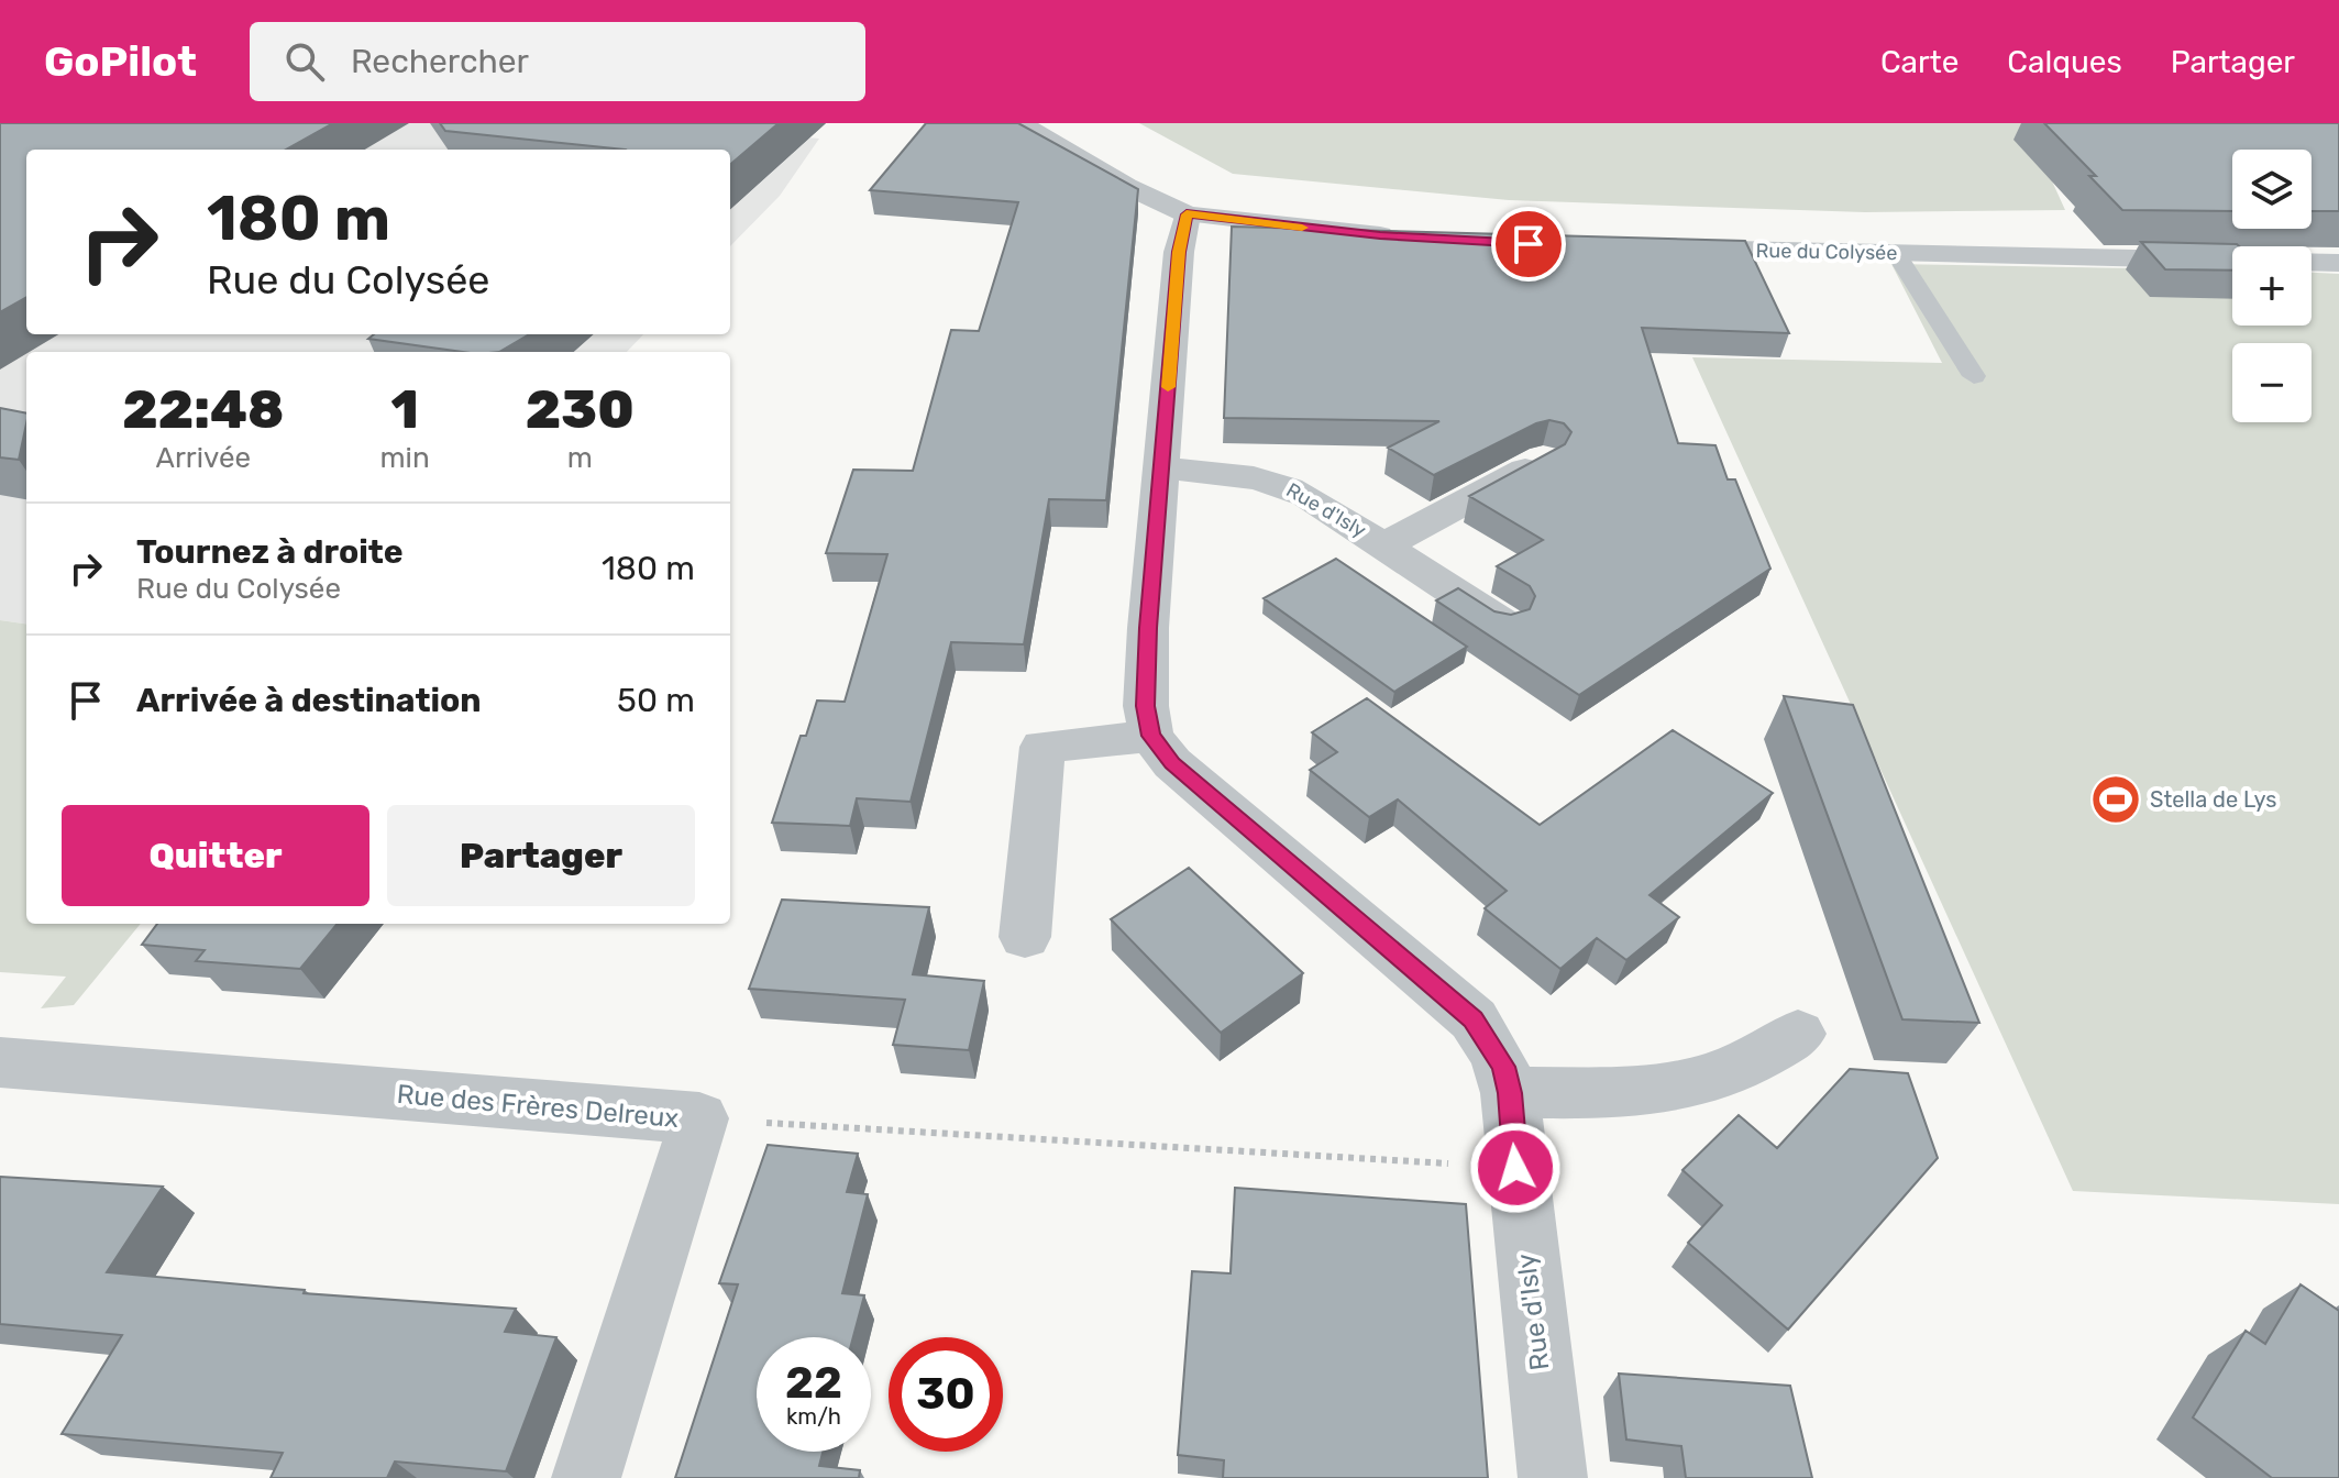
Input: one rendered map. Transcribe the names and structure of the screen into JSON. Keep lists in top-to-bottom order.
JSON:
{
  "streets": {
    "street": ["Rue du Colysée", "Rue d'Isly", "Rue des Frères Delreux"]
  },
  "places": {
    "sports": ["Stella de Lys"]
  },
  "page": {
    "header": "GoPilot",
    "search": "Rechercher",
    "nav": ["Carte", "Calques", "Partager"],
    "map_buttons": ["+", "−"],
    "turn": ["180 m", "Rue du Colysée"],
    "eta": [
      "22:48",
      "Arrivée",
      "1",
      "min",
      "230",
      "m"
    ],
    "list": [
      {
        "name": "Tournez à droite",
        "note": "Rue du Colysée",
        "value": "180 m"
      },
      {
        "name": "Arrivée à destination",
        "value": "50 m"
      }
    ],
    "buttons": ["Quitter", "Partager"],
    "speed": "22 km/h",
    "limit": "30"
  }
}
